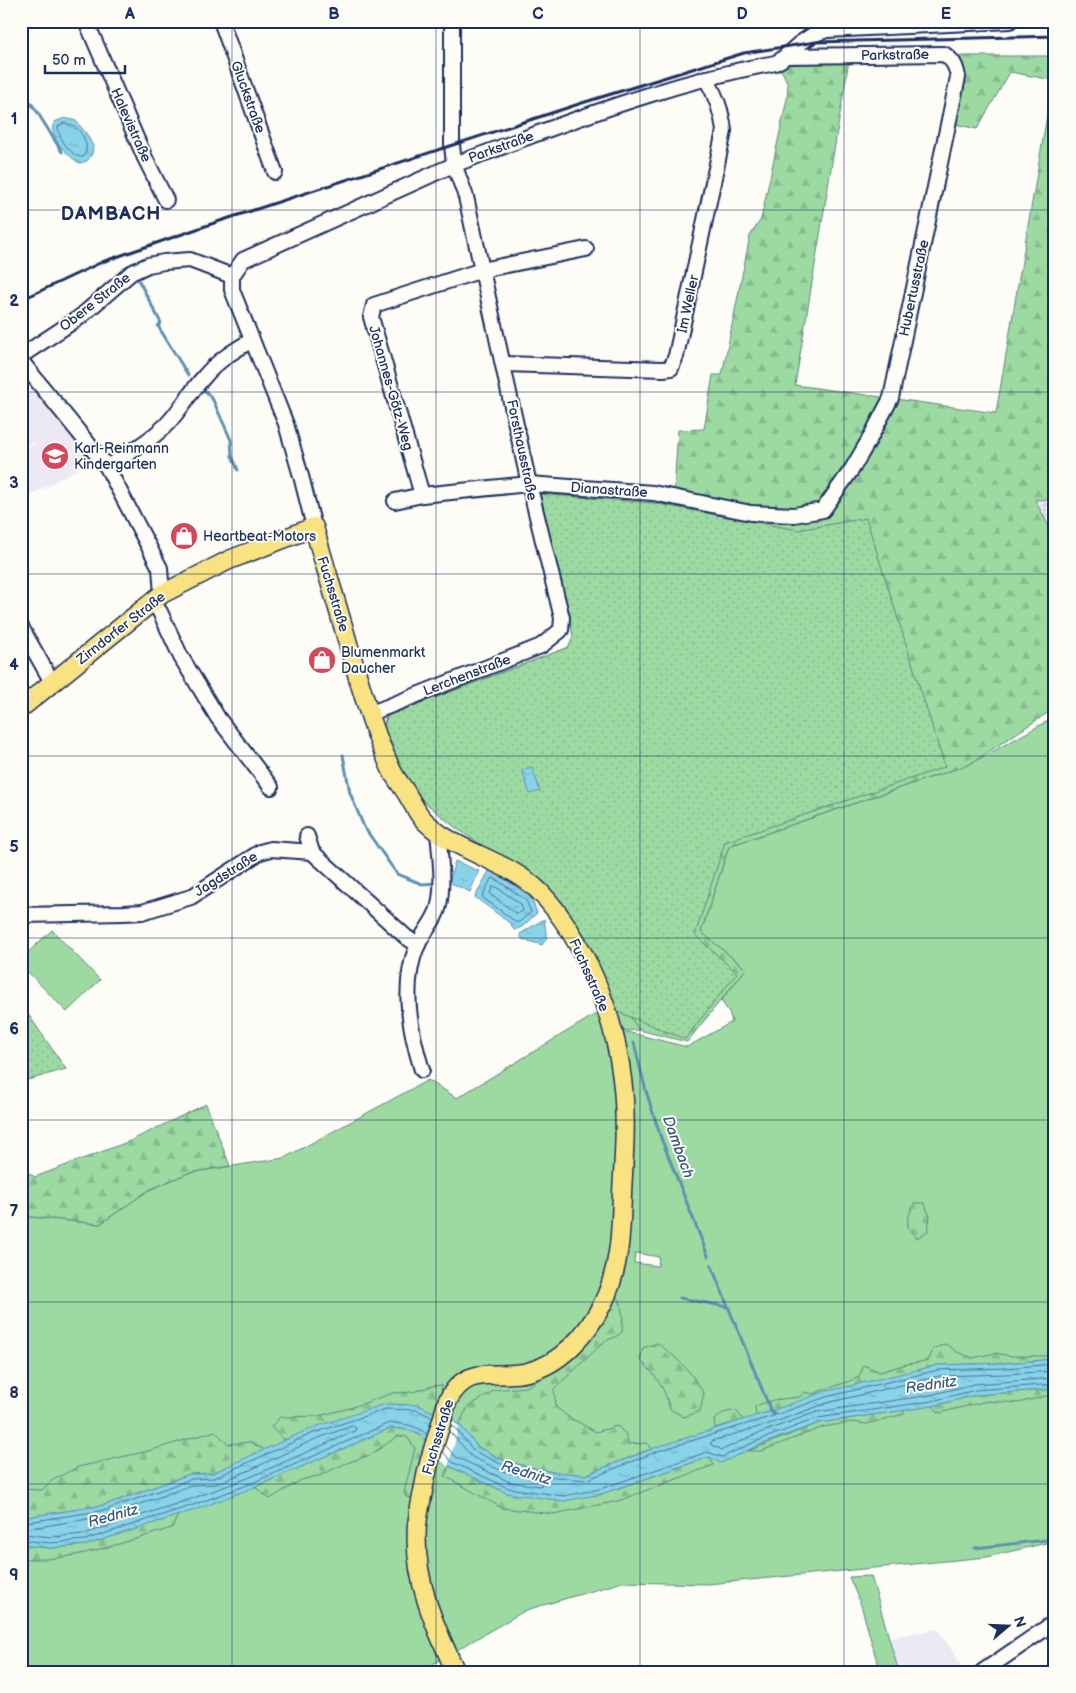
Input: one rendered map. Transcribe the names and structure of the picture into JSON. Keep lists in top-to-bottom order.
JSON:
{
  "streets": {
    "main road": ["Fuchsstraße", "Zirndorfer Straße"],
    "street": [
      "Parkstraße",
      "Gluckstraße",
      "Halevistraße",
      "Hubertusstraße",
      "Obere Straße",
      "Im Weller",
      "Johannes-Götz-Weg",
      "Forsthausstraße",
      "Dianastraße",
      "Lerchenstraße",
      "Jagdstraße"
    ]
  },
  "crossings": [
    ["Parkstraße", "Hubertusstraße"],
    ["Parkstraße", "Obere Straße"],
    ["Parkstraße", "Im Weller"],
    ["Parkstraße", "Forsthausstraße"],
    ["Parkstraße", "Fuchsstraße"],
    ["Hubertusstraße", "Dianastraße"],
    ["Obere Straße", "Fuchsstraße"],
    ["Im Weller", "Forsthausstraße"],
    ["Johannes-Götz-Weg", "Forsthausstraße"],
    ["Johannes-Götz-Weg", "Dianastraße"],
    ["Forsthausstraße", "Dianastraße"],
    ["Forsthausstraße", "Lerchenstraße"],
    ["Fuchsstraße", "Zirndorfer Straße"],
    ["Fuchsstraße", "Lerchenstraße"]
  ],
  "districts": ["DAMBACH"],
  "water": ["Dambach", "Rednitz"],
  "places": {
    "school or university": ["Karl-Reinmann Kindergarten"],
    "shop": ["Heartbeat-Motors", "Blumenmarkt Daucher"]
  },
  "scale_bar": "50 m",
  "north": "right",
  "grid": {
    "columns": [
      "A",
      "B",
      "C",
      "D",
      "E"
    ],
    "rows": [
      "1",
      "2",
      "3",
      "4",
      "5",
      "6",
      "7",
      "8",
      "9"
    ]
  }
}
